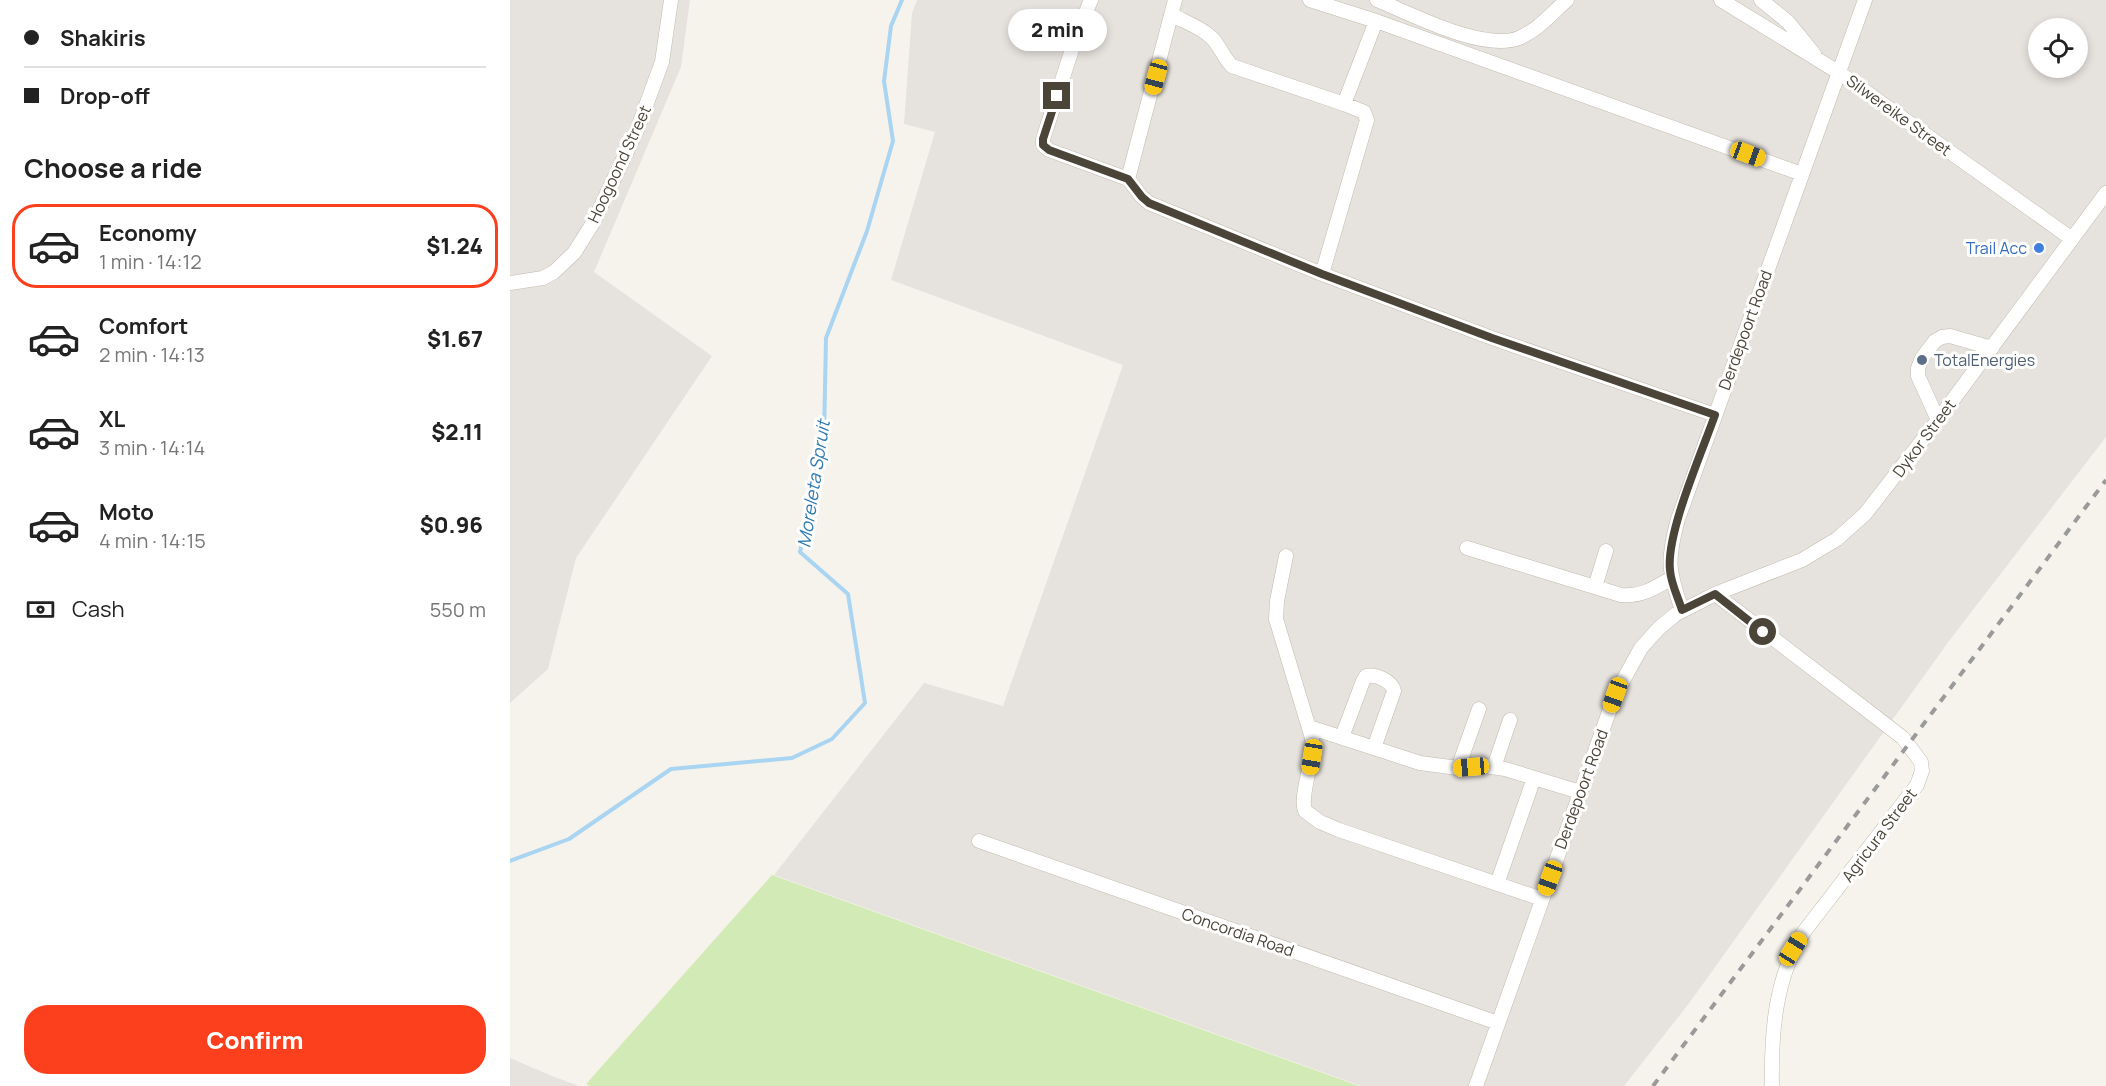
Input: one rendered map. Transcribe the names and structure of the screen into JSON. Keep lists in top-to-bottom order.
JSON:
{
  "streets": {
    "street": [
      "Silwereike Street",
      "Hoogoond Street",
      "Derdepoort Road",
      "Dykor Street",
      "Agricura Street",
      "Concordia Road"
    ]
  },
  "crossings": [
    ["Silwereike Street", "Derdepoort Road"],
    ["Silwereike Street", "Dykor Street"],
    ["Derdepoort Road", "Dykor Street"],
    ["Derdepoort Road", "Concordia Road"],
    ["Dykor Street", "Agricura Street"]
  ],
  "water": ["Moreleta Spruit"],
  "places": ["Trail Acc", "TotalEnergies"],
  "page": {
    "banner": ["Shakiris", "Drop-off"],
    "bubble": "2 min",
    "heading": "Choose a ride",
    "list": [
      {
        "name": "Economy",
        "note": "1 min · 14:12",
        "value": "$1.24"
      },
      {
        "name": "Comfort",
        "note": "2 min · 14:13",
        "value": "$1.67"
      },
      {
        "name": "XL",
        "note": "3 min · 14:14",
        "value": "$2.11"
      },
      {
        "name": "Moto",
        "note": "4 min · 14:15",
        "value": "$0.96"
      }
    ],
    "pay": ["Cash", "550 m"],
    "buttons": "Confirm"
  }
}
